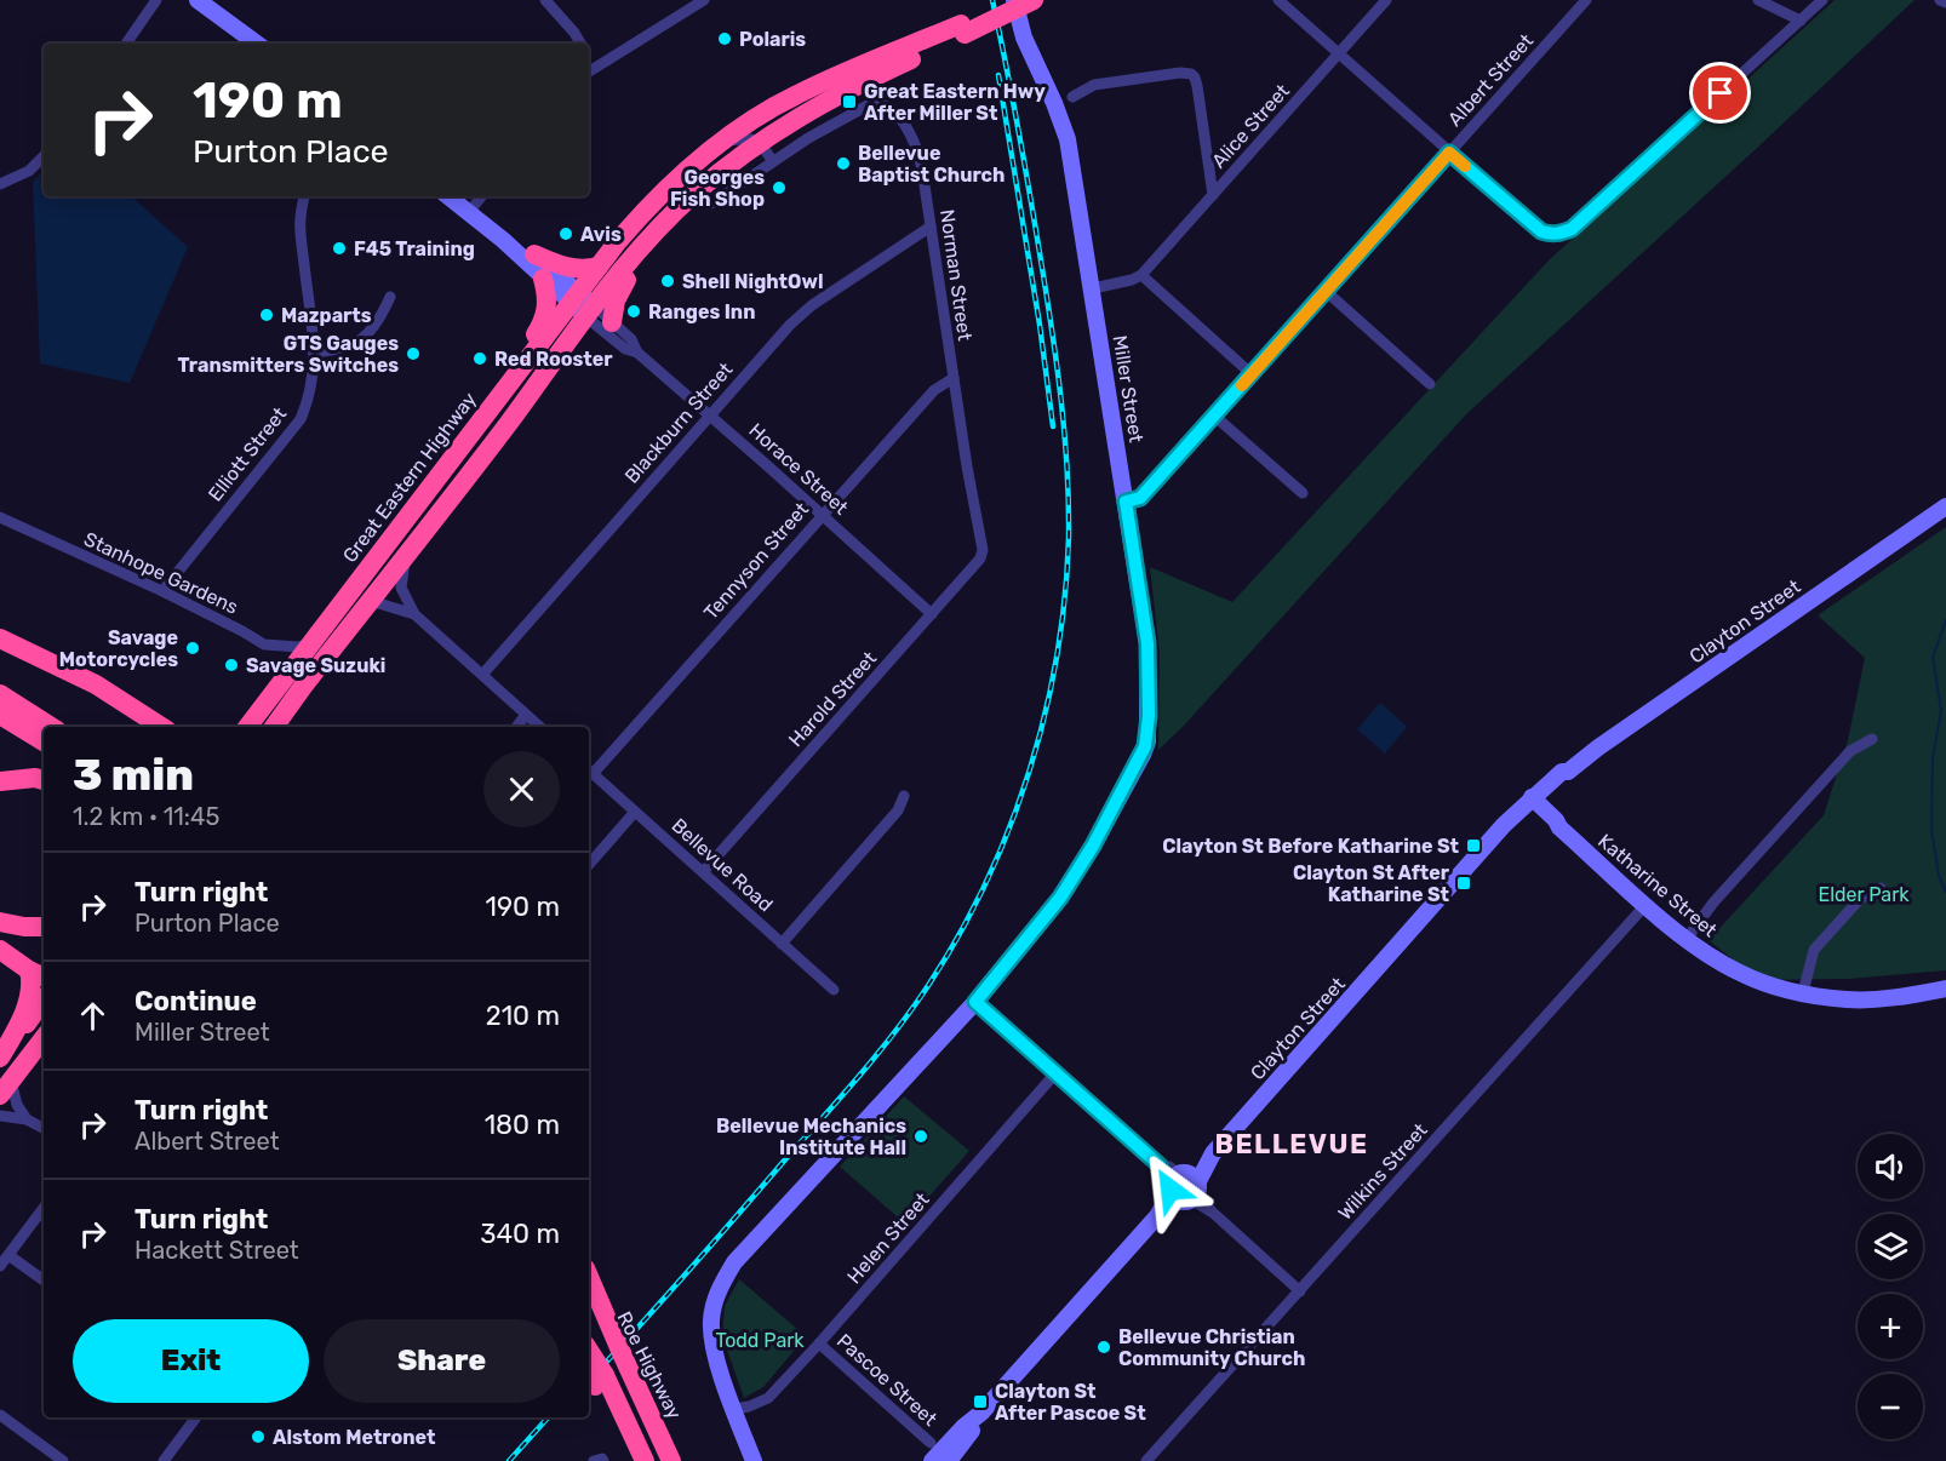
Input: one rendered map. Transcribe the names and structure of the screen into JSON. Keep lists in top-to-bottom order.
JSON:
{
  "streets": {
    "highway": ["Great Eastern Highway", "Roe Highway"],
    "main road": ["Miller Street", "Clayton Street", "Katharine Street"],
    "street": [
      "Albert Street",
      "Alice Street",
      "Norman Street",
      "Blackburn Street",
      "Elliott Street",
      "Horace Street",
      "Tennyson Street",
      "Stanhope Gardens",
      "Harold Street",
      "Bellevue Road",
      "Wilkins Street",
      "Helen Street",
      "Pascoe Street"
    ]
  },
  "crossings": [
    ["Albert Street", "Miller Street"],
    ["Norman Street", "Blackburn Street"],
    ["Norman Street", "Great Eastern Highway"],
    ["Norman Street", "Tennyson Street"],
    ["Norman Street", "Harold Street"],
    ["Miller Street", "Great Eastern Highway"],
    ["Miller Street", "Helen Street"],
    ["Blackburn Street", "Horace Street"],
    ["Elliott Street", "Stanhope Gardens"],
    ["Horace Street", "Great Eastern Highway"],
    ["Horace Street", "Tennyson Street"],
    ["Horace Street", "Harold Street"],
    ["Great Eastern Highway", "Stanhope Gardens"],
    ["Tennyson Street", "Bellevue Road"],
    ["Clayton Street", "Katharine Street"],
    ["Clayton Street", "Pascoe Street"],
    ["Harold Street", "Bellevue Road"],
    ["Katharine Street", "Wilkins Street"],
    ["Helen Street", "Pascoe Street"]
  ],
  "districts": ["BELLEVUE"],
  "parks": ["Elder Park", "Todd Park"],
  "places": {
    "other": [
      "Polaris",
      "Bellevue Baptist Church",
      "Georges Fish Shop",
      "Avis",
      "F45 Training",
      "Shell NightOwl",
      "Ranges Inn",
      "Mazparts",
      "GTS Gauges Transmitters Switches",
      "Red Rooster",
      "Savage Motorcycles",
      "Savage Suzuki",
      "Bellevue Mechanics Institute Hall",
      "Bellevue Christian Community Church",
      "Alstom Metronet"
    ],
    "transit": [
      "Great Eastern Hwy After Miller St",
      "Clayton St Before Katharine St",
      "Clayton St After Katharine St",
      "Clayton St After Pascoe St"
    ]
  },
  "page": {
    "turn": ["190 m", "Purton Place"],
    "heading": ["3 min", "1.2 km · 11:45"],
    "list": [
      {
        "name": "Turn right",
        "note": "Purton Place",
        "value": "190 m"
      },
      {
        "name": "Continue",
        "note": "Miller Street",
        "value": "210 m"
      },
      {
        "name": "Turn right",
        "note": "Albert Street",
        "value": "180 m"
      },
      {
        "name": "Turn right",
        "note": "Hackett Street",
        "value": "340 m"
      }
    ],
    "map_buttons": ["+", "−"],
    "buttons": ["Exit", "Share"]
  }
}
